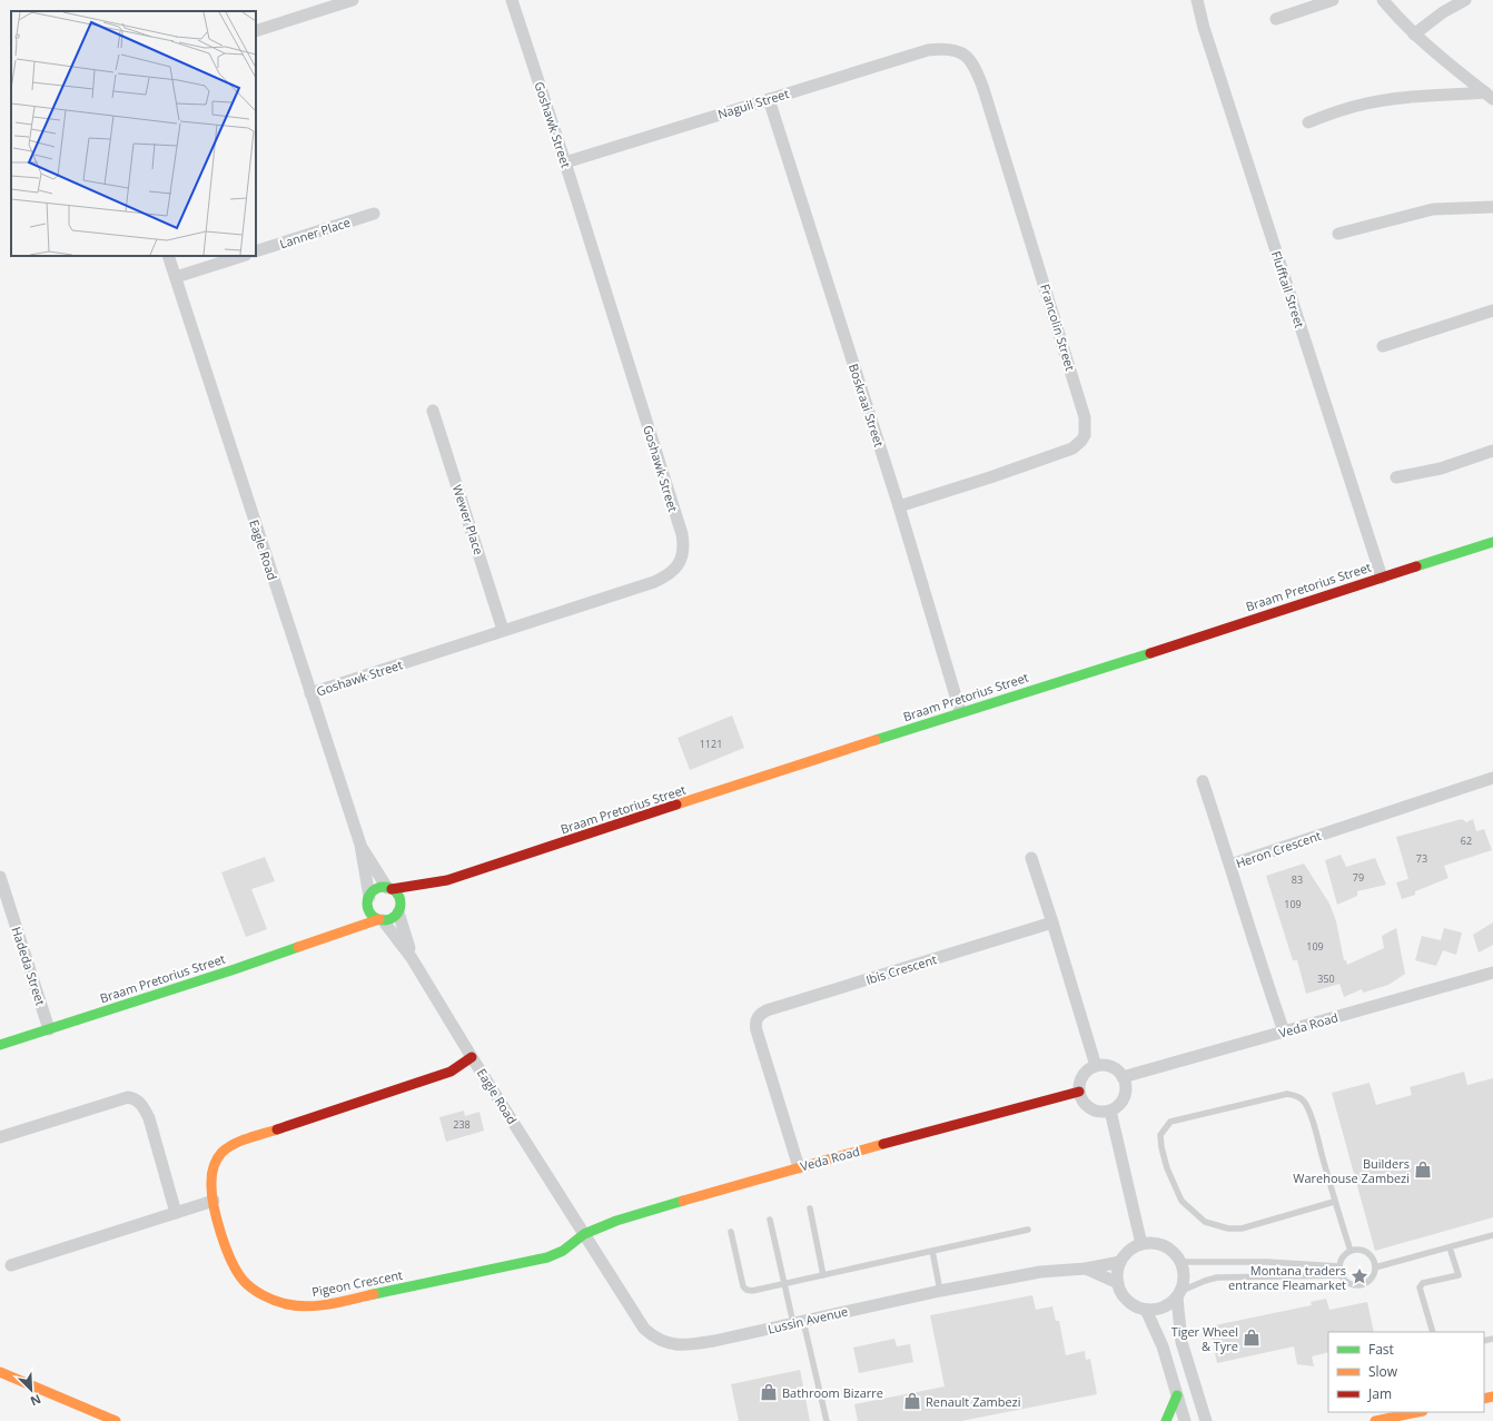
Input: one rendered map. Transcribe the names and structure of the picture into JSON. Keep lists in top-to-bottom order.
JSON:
{
  "streets": {
    "main road": ["Braam Pretorius Street", "Veda Road", "Pigeon Crescent"],
    "street": [
      "Naguil Street",
      "Goshawk Street",
      "Lanner Place",
      "Flufftail Street",
      "Francolin Street",
      "Boskraai Street",
      "Wewer Place",
      "Eagle Road",
      "Heron Crescent",
      "Hadeda Street",
      "Ibis Crescent",
      "Lussin Avenue"
    ]
  },
  "crossings": [
    ["Naguil Street", "Goshawk Street"],
    ["Naguil Street", "Francolin Street"],
    ["Naguil Street", "Boskraai Street"],
    ["Goshawk Street", "Wewer Place"],
    ["Goshawk Street", "Eagle Road"],
    ["Flufftail Street", "Braam Pretorius Street"],
    ["Francolin Street", "Boskraai Street"],
    ["Boskraai Street", "Braam Pretorius Street"],
    ["Eagle Road", "Braam Pretorius Street"],
    ["Eagle Road", "Veda Road"],
    ["Eagle Road", "Pigeon Crescent"],
    ["Eagle Road", "Lussin Avenue"],
    ["Braam Pretorius Street", "Hadeda Street"],
    ["Heron Crescent", "Veda Road"],
    ["Ibis Crescent", "Veda Road"],
    ["Veda Road", "Pigeon Crescent"],
    ["Veda Road", "Lussin Avenue"],
    ["Pigeon Crescent", "Lussin Avenue"]
  ],
  "places": {
    "shop": [
      "Builders Warehouse Zambezi",
      "Tiger Wheel & Tyre",
      "Bathroom Bizarre",
      "Renault Zambezi"
    ],
    "place": ["Montana traders entrance Fleamarket"]
  },
  "house_numbers": [
    "1121",
    "62",
    "73",
    "79",
    "83",
    "109",
    "109",
    "350",
    "238"
  ],
  "legend": ["Fast", "Slow", "Jam"],
  "north": "bottom right"
}
